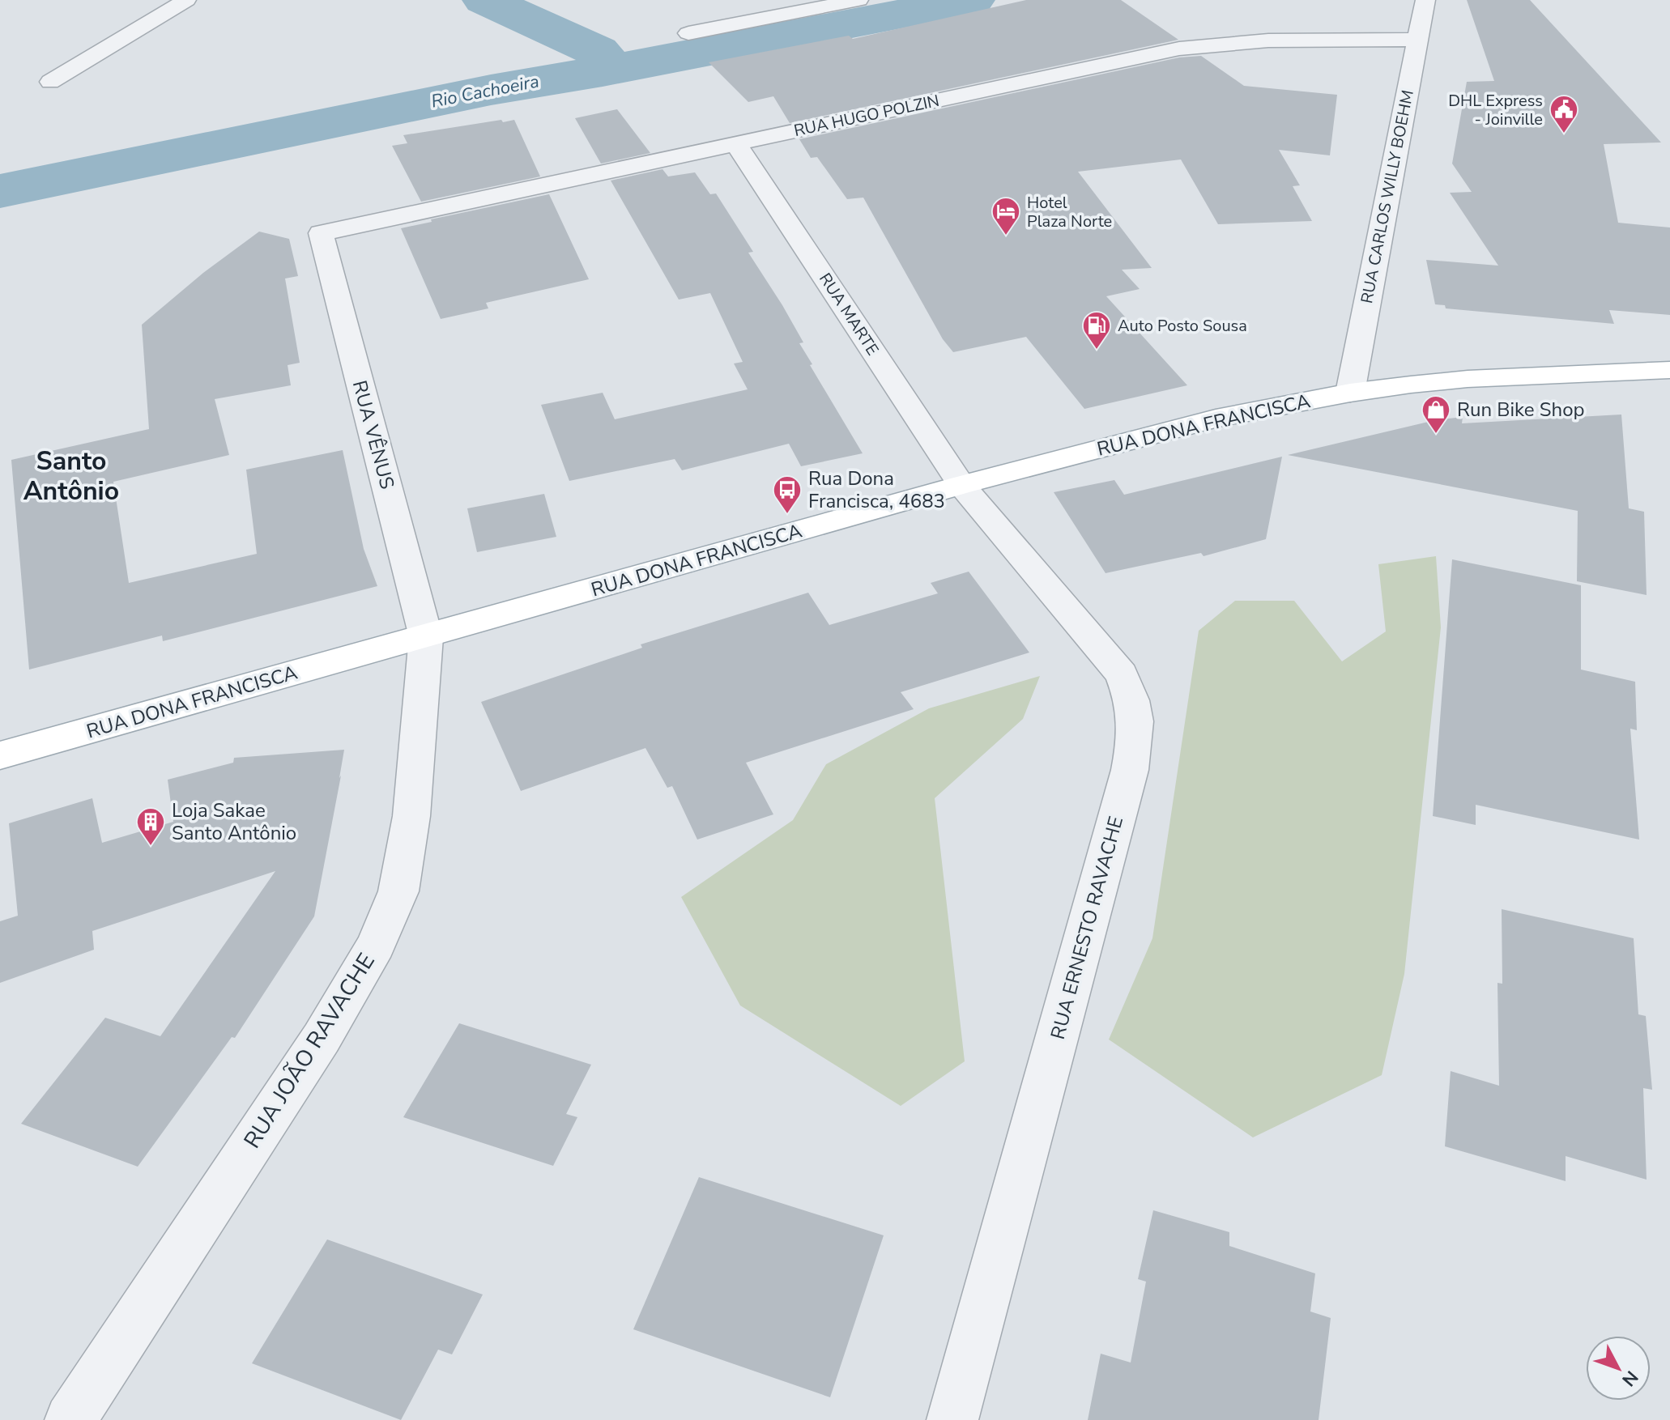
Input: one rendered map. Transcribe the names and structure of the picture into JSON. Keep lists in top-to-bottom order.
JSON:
{
  "streets": {
    "main road": ["RUA DONA FRANCISCA"],
    "street": [
      "RUA HUGO POLZIN",
      "RUA CARLOS WILLY BOEHM",
      "RUA MARTE",
      "RUA VÊNUS",
      "RUA ERNESTO RAVACHE",
      "RUA JOÃO RAVACHE"
    ]
  },
  "crossings": [
    ["RUA HUGO POLZIN", "RUA CARLOS WILLY BOEHM"],
    ["RUA HUGO POLZIN", "RUA MARTE"],
    ["RUA HUGO POLZIN", "RUA VÊNUS"],
    ["RUA CARLOS WILLY BOEHM", "RUA DONA FRANCISCA"],
    ["RUA MARTE", "RUA DONA FRANCISCA"],
    ["RUA MARTE", "RUA ERNESTO RAVACHE"],
    ["RUA DONA FRANCISCA", "RUA VÊNUS"],
    ["RUA DONA FRANCISCA", "RUA ERNESTO RAVACHE"],
    ["RUA DONA FRANCISCA", "RUA JOÃO RAVACHE"],
    ["RUA VÊNUS", "RUA JOÃO RAVACHE"]
  ],
  "districts": ["Santo Antônio"],
  "water": ["Rio Cachoeira"],
  "places": {
    "public building": ["DHL Express - Joinville"],
    "hotel": ["Hotel Plaza Norte"],
    "fuel station": ["Auto Posto Sousa"],
    "shop": ["Run Bike Shop"],
    "bus stop": ["Rua Dona Francisca, 4683"],
    "building": ["Loja Sakae Santo Antônio"]
  },
  "north": "bottom right"
}
